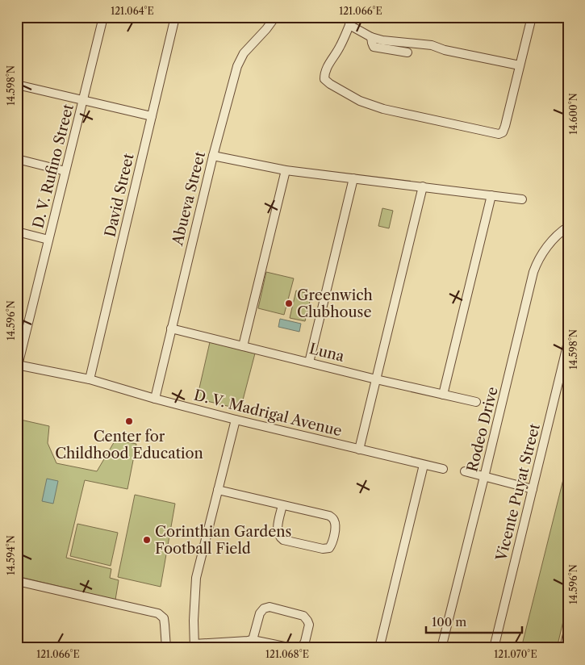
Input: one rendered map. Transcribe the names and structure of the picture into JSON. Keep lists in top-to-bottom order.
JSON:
{
  "streets": {
    "street": [
      "D. V. Rufino Street",
      "David Street",
      "Abueva Street",
      "Luna",
      "D. V. Madrigal Avenue",
      "Rodeo Drive",
      "Vicente Puyat Street"
    ]
  },
  "crossings": [
    ["D. V. Rufino Street", "D. V. Madrigal Avenue"],
    ["David Street", "D. V. Madrigal Avenue"],
    ["Abueva Street", "Luna"],
    ["Abueva Street", "D. V. Madrigal Avenue"]
  ],
  "places": ["Greenwich Clubhouse", "Center for Childhood Education", "Corinthian Gardens Football Field"],
  "scale_bar": "100 m",
  "coordinates": [
    "121.064°E",
    "121.066°E",
    "14.598°N",
    "14.600°N",
    "14.596°N",
    "14.594°N",
    "121.068°E",
    "121.070°E"
  ]
}
